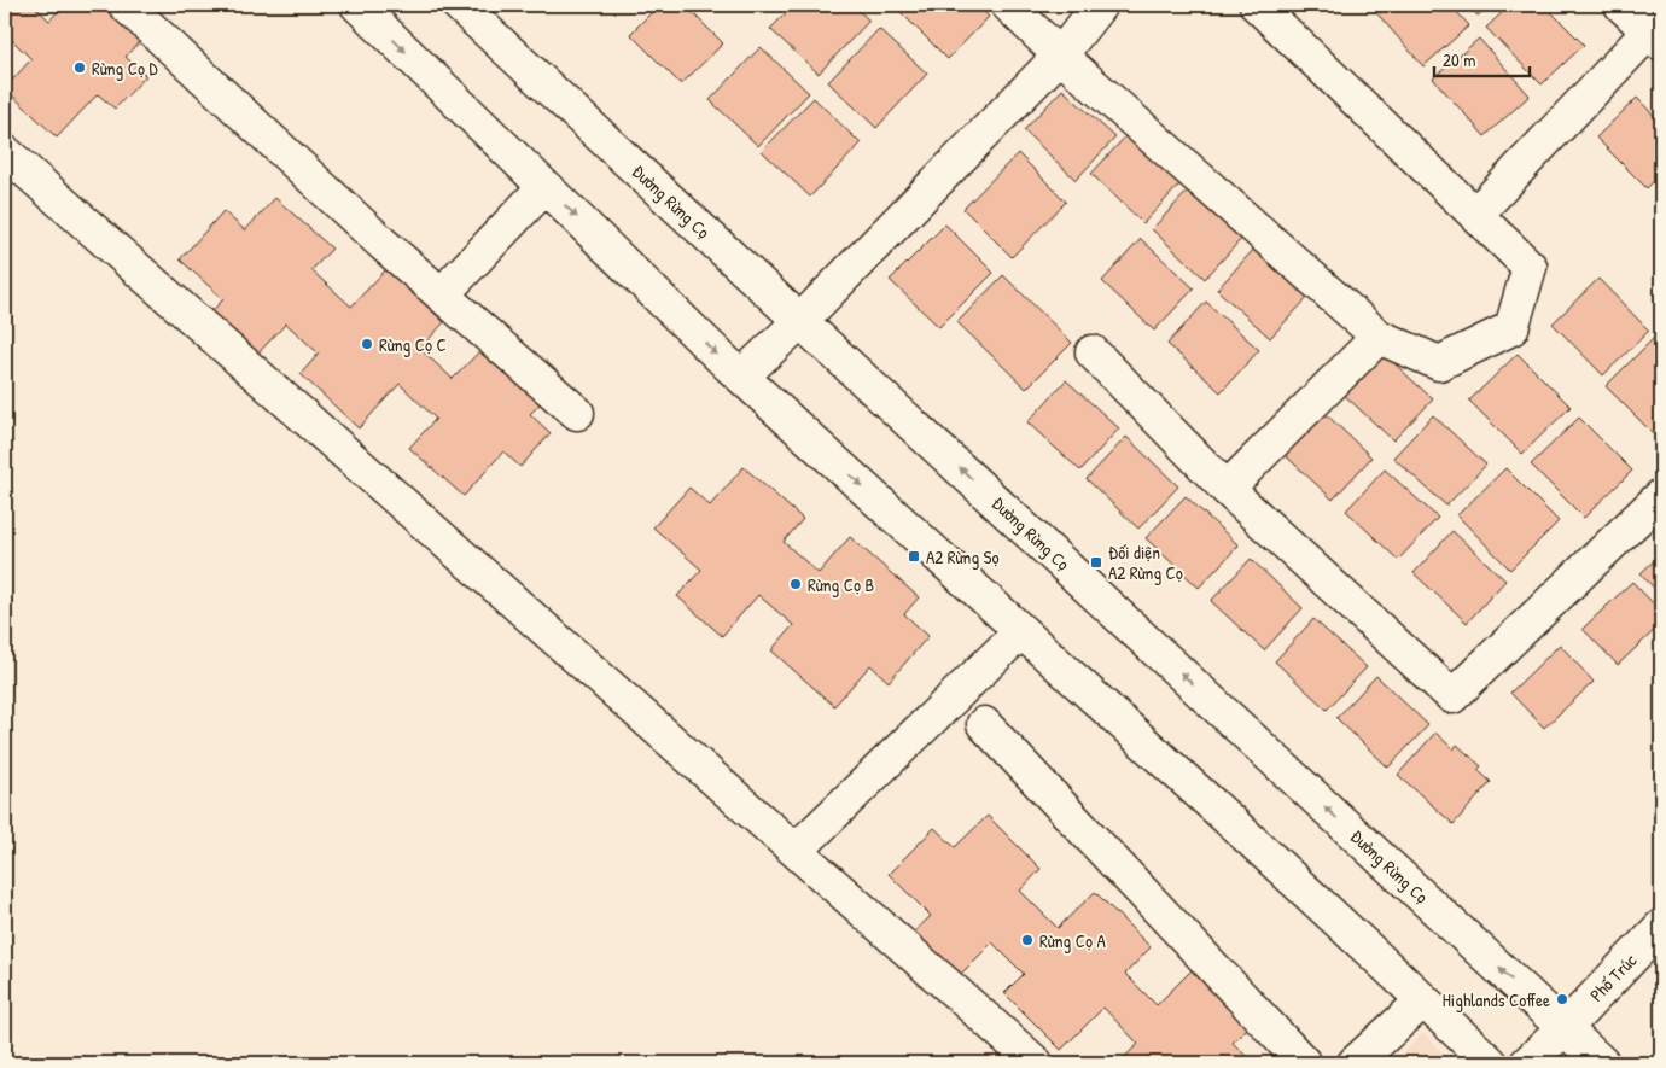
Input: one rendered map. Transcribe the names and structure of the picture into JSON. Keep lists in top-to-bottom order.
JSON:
{
  "streets": {
    "street": ["Đường Rừng Cọ", "Phố Trúc"]
  },
  "crossings": [
    ["Đường Rừng Cọ", "Phố Trúc"]
  ],
  "places": {
    "other": [
      "Rừng Cọ D",
      "Rừng Cọ C",
      "Rừng Cọ B",
      "Rừng Cọ A",
      "Highlands Coffee"
    ],
    "transit": ["A2 Rừng Sọ", "Đối diện A2 Rừng Cọ"]
  },
  "scale_bar": "20 m"
}
